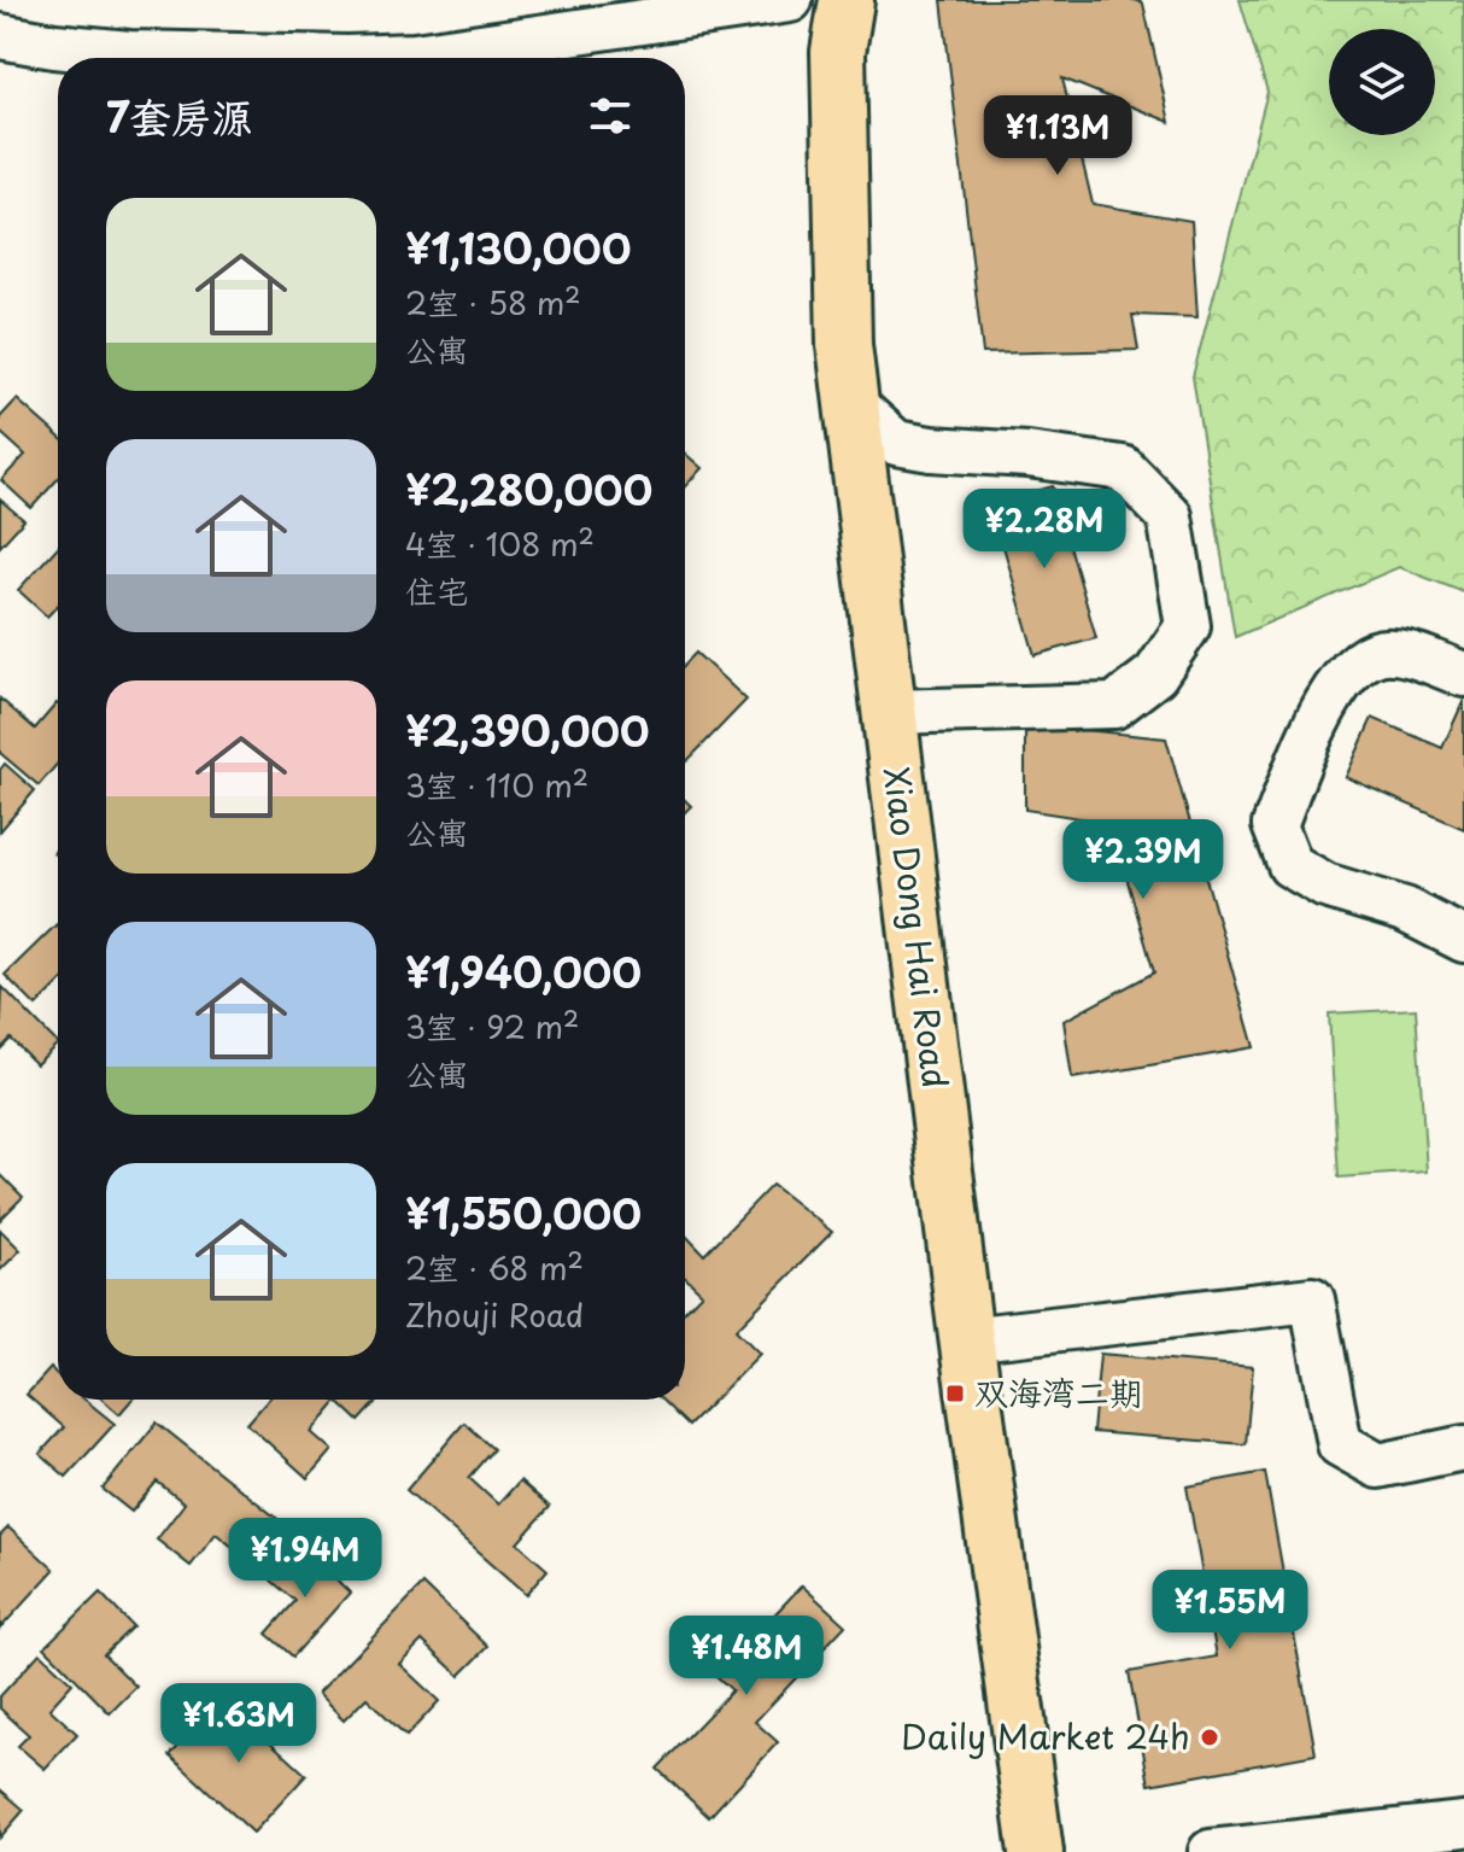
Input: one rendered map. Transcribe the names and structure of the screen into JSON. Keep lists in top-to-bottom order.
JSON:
{
  "streets": {
    "main road": ["Xiao Dong Hai Road"]
  },
  "places": {
    "transit": ["双海湾二期"],
    "other": ["Daily Market 24h"]
  },
  "page": {
    "heading": "7套房源",
    "price": [
      "¥1.13M",
      "¥2.28M",
      "¥2.39M",
      "¥1.94M",
      "¥1.55M",
      "¥1.48M",
      "¥1.63M"
    ],
    "list": [
      {
        "name": "¥1,130,000",
        "note": "2室 · 58 m² · 公寓"
      },
      {
        "name": "¥2,280,000",
        "note": "4室 · 108 m² · 住宅"
      },
      {
        "name": "¥2,390,000",
        "note": "3室 · 110 m² · 公寓"
      },
      {
        "name": "¥1,940,000",
        "note": "3室 · 92 m² · 公寓"
      },
      {
        "name": "¥1,550,000",
        "note": "2室 · 68 m² · Zhouji Road"
      }
    ]
  }
}
